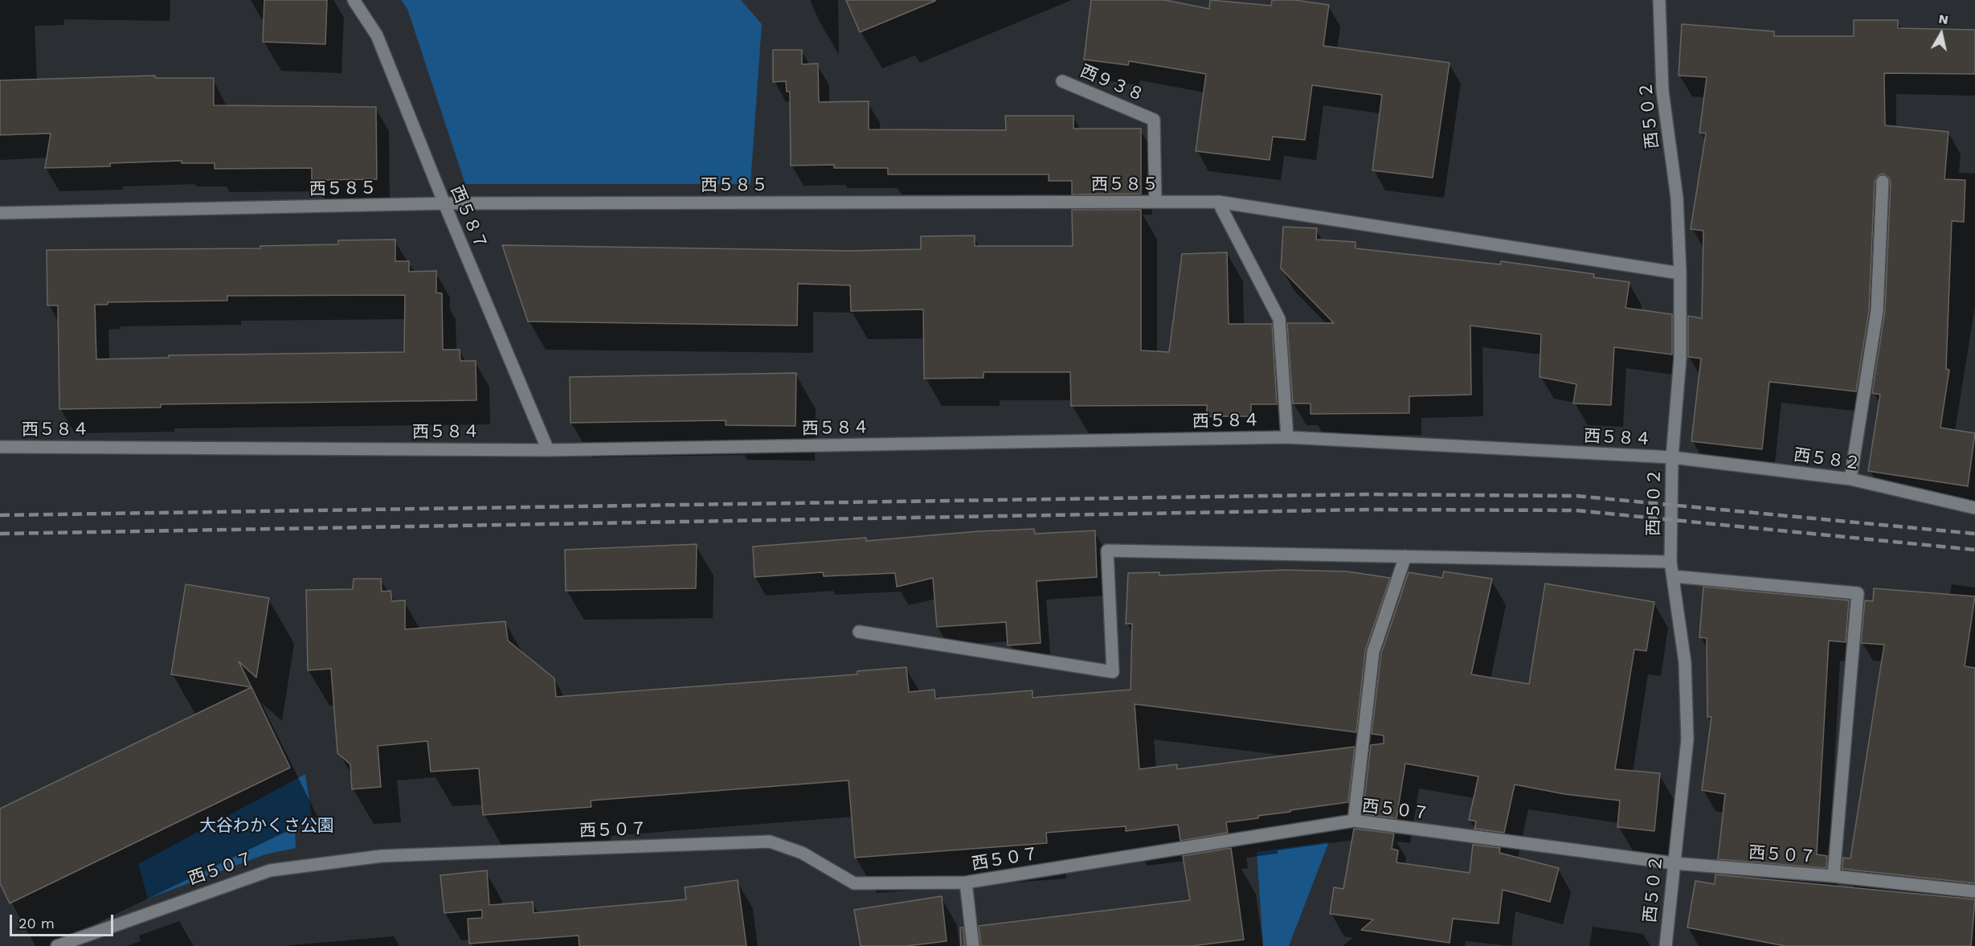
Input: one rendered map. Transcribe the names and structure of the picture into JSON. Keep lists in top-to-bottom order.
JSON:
{
  "streets": {
    "street": [
      "西９３８",
      "西５０２",
      "西５８５",
      "西５８７",
      "西５８４",
      "西５８２",
      "西５０７"
    ]
  },
  "crossings": [
    ["西９３８", "西５８５"],
    ["西５０２", "西５８５"],
    ["西５０２", "西５８４"],
    ["西５０２", "西５８２"],
    ["西５０２", "西５０７"],
    ["西５８５", "西５８７"],
    ["西５８７", "西５８４"],
    ["西５８４", "西５８２"]
  ],
  "parks": ["大谷わかくさ公園"],
  "scale_bar": "20 m",
  "north": "top"
}
